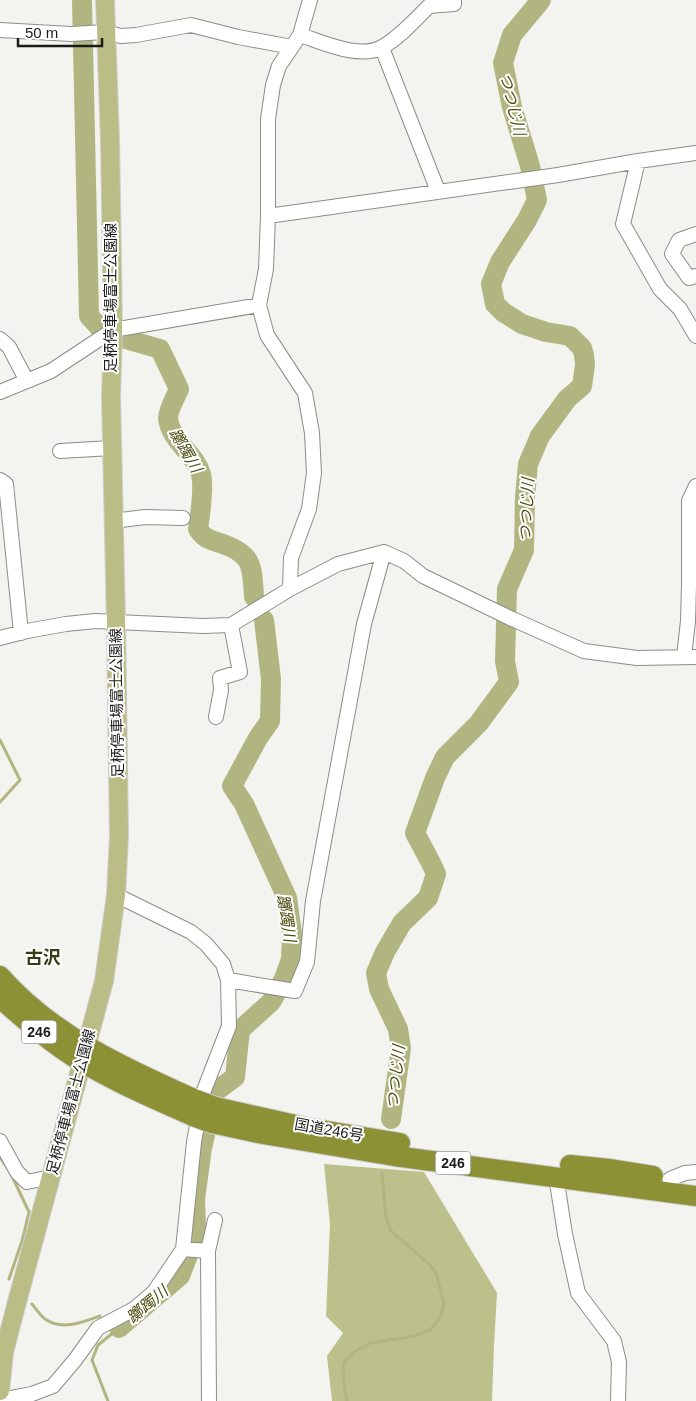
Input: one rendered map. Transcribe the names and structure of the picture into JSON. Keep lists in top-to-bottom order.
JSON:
{
  "streets": {
    "highway": ["246", "国道246号"],
    "main road": ["足柄停車場富士公園線"]
  },
  "crossings": [
    ["足柄停車場富士公園線", "国道246号"]
  ],
  "districts": ["古沢"],
  "water": ["つつじ川", "躑躅川"],
  "scale_bar": "50 m"
}
